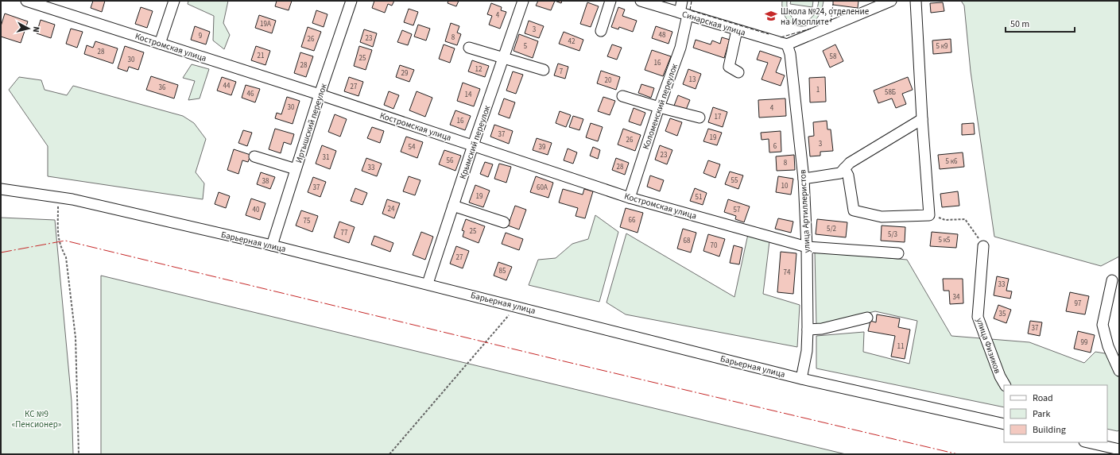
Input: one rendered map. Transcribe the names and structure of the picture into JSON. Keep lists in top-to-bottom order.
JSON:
{
  "streets": {
    "street": [
      "Синарская улица",
      "Костромская улица",
      "Коломенский переулок",
      "Иртышский переулок",
      "Крымский переулок",
      "улица Артиллеристов",
      "Барьерная улица",
      "улица Физиков"
    ]
  },
  "crossings": [
    ["Синарская улица", "Коломенский переулок"],
    ["Синарская улица", "улица Артиллеристов"],
    ["Костромская улица", "Коломенский переулок"],
    ["Костромская улица", "Иртышский переулок"],
    ["Костромская улица", "Крымский переулок"],
    ["Костромская улица", "улица Артиллеристов"],
    ["Иртышский переулок", "Барьерная улица"],
    ["Крымский переулок", "Барьерная улица"],
    ["улица Артиллеристов", "Барьерная улица"]
  ],
  "parks": ["КС №9 «Пенсионер»"],
  "places": {
    "school or university": ["Школа №24, отделение на Изоплите"]
  },
  "house_numbers": [
    "4",
    "19А",
    "3",
    "48",
    "9",
    "8",
    "23",
    "26",
    "42",
    "5",
    "5 к9",
    "28",
    "21",
    "58",
    "25",
    "30",
    "16",
    "28",
    "12",
    "7",
    "29",
    "13",
    "20",
    "44",
    "27",
    "36",
    "1",
    "58Б",
    "46",
    "14",
    "30",
    "4",
    "17",
    "16",
    "37",
    "19",
    "26",
    "3",
    "6",
    "54",
    "39",
    "23",
    "31",
    "56",
    "5 к6",
    "8",
    "28",
    "33",
    "55",
    "38",
    "10",
    "37",
    "60А",
    "19",
    "51",
    "24",
    "40",
    "57",
    "66",
    "75",
    "5/2",
    "25",
    "77",
    "5/3",
    "5 к5",
    "68",
    "70",
    "27",
    "85",
    "74",
    "33",
    "34",
    "97",
    "35",
    "37",
    "99",
    "11"
  ],
  "legend": ["Road", "Park", "Building"],
  "scale_bar": "50 m",
  "north": "right"
}
